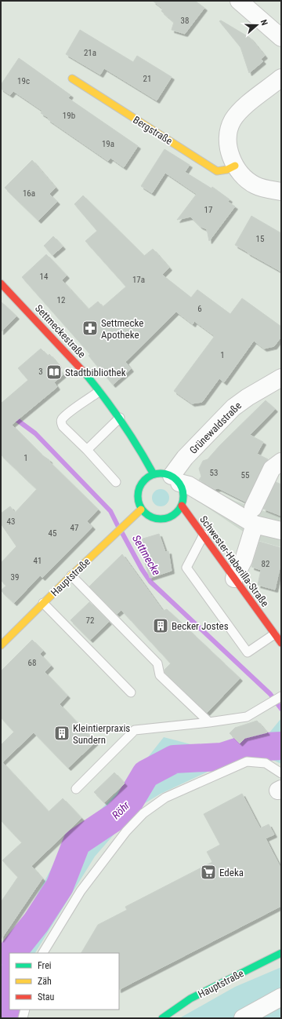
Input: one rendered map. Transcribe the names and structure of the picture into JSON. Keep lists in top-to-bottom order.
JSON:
{
  "streets": {
    "street": [
      "Bergstraße",
      "Settmeckestraße",
      "Grünewaldstraße",
      "Schwester-Haberilla-Straße",
      "Hauptstraße"
    ]
  },
  "crossings": [
    ["Settmeckestraße", "Grünewaldstraße"],
    ["Settmeckestraße", "Schwester-Haberilla-Straße"],
    ["Settmeckestraße", "Hauptstraße"],
    ["Grünewaldstraße", "Schwester-Haberilla-Straße"],
    ["Grünewaldstraße", "Hauptstraße"],
    ["Schwester-Haberilla-Straße", "Hauptstraße"]
  ],
  "water": ["Settmecke", "Röhr"],
  "places": {
    "pharmacy": ["Settmecke Apotheke"],
    "library": ["Stadtbibliothek"],
    "building": ["Becker Jostes", "Kleintierpraxis Sundern"],
    "supermarket": ["Edeka"]
  },
  "house_numbers": [
    "38",
    "21a",
    "21",
    "19c",
    "19b",
    "19a",
    "16a",
    "17",
    "15",
    "14",
    "17a",
    "12",
    "6",
    "1",
    "3",
    "1",
    "53",
    "55",
    "43",
    "47",
    "45",
    "41",
    "82",
    "39",
    "72",
    "68"
  ],
  "legend": ["Frei", "Zäh", "Stau"],
  "north": "right"
}
